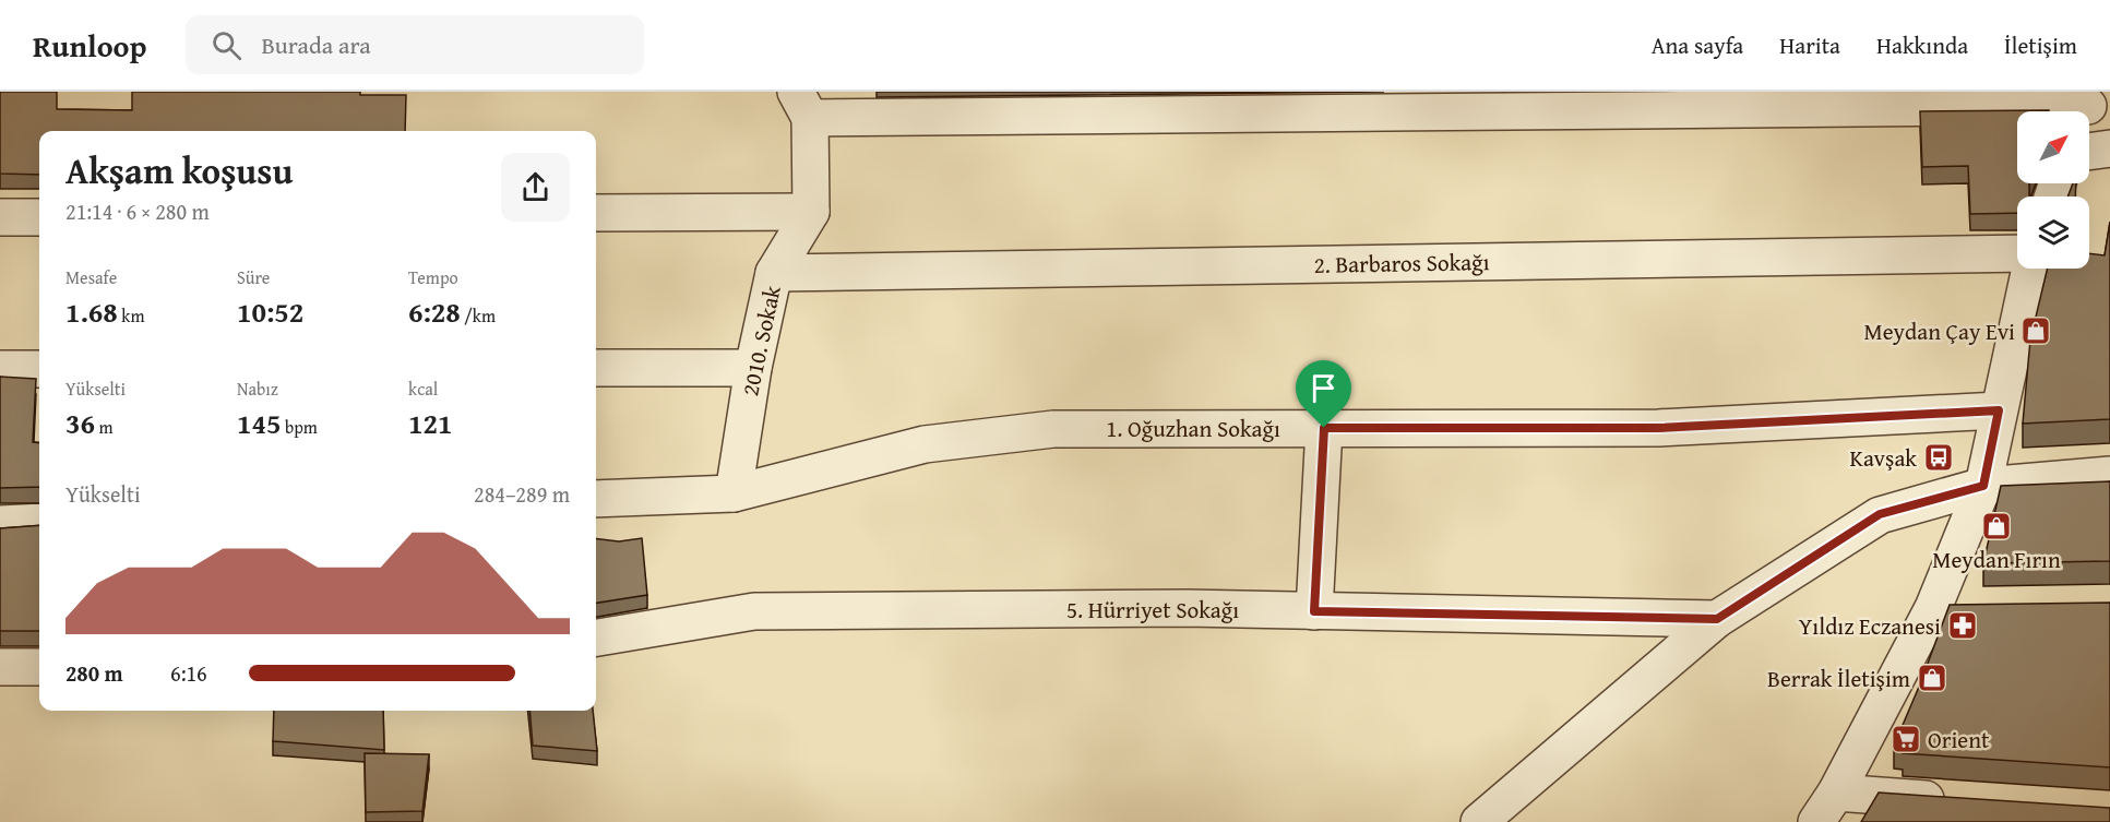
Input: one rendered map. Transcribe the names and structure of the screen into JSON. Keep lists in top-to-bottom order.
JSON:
{
  "streets": {
    "street": [
      "2. Barbaros Sokağı",
      "2010. Sokak",
      "1. Oğuzhan Sokağı",
      "5. Hürriyet Sokağı"
    ]
  },
  "crossings": [
    ["2. Barbaros Sokağı", "2010. Sokak"],
    ["2010. Sokak", "1. Oğuzhan Sokağı"]
  ],
  "places": {
    "shop": ["Meydan Çay Evi", "Meydan Fırın", "Berrak İletişim"],
    "bus stop": ["Kavşak"],
    "pharmacy": ["Yıldız Eczanesi"],
    "supermarket": ["Orient"]
  },
  "north": "top right",
  "page": {
    "header": "Runloop",
    "search": "Burada ara",
    "nav": [
      "Ana sayfa",
      "Harita",
      "Hakkında",
      "İletişim"
    ],
    "heading": ["Akşam koşusu", "21:14 · 6 × 280 m"],
    "stats": [
      ["Mesafe", "1.68 km"],
      ["Süre", "10:52"],
      ["Tempo", "6:28 /km"],
      ["Yükselti", "36 m"],
      ["Nabız", "145 bpm"],
      ["kcal", "121"]
    ],
    "chart": ["Yükselti", "284–289 m"],
    "list": [
      {
        "name": "280 m",
        "note": "6:16"
      }
    ]
  }
}
